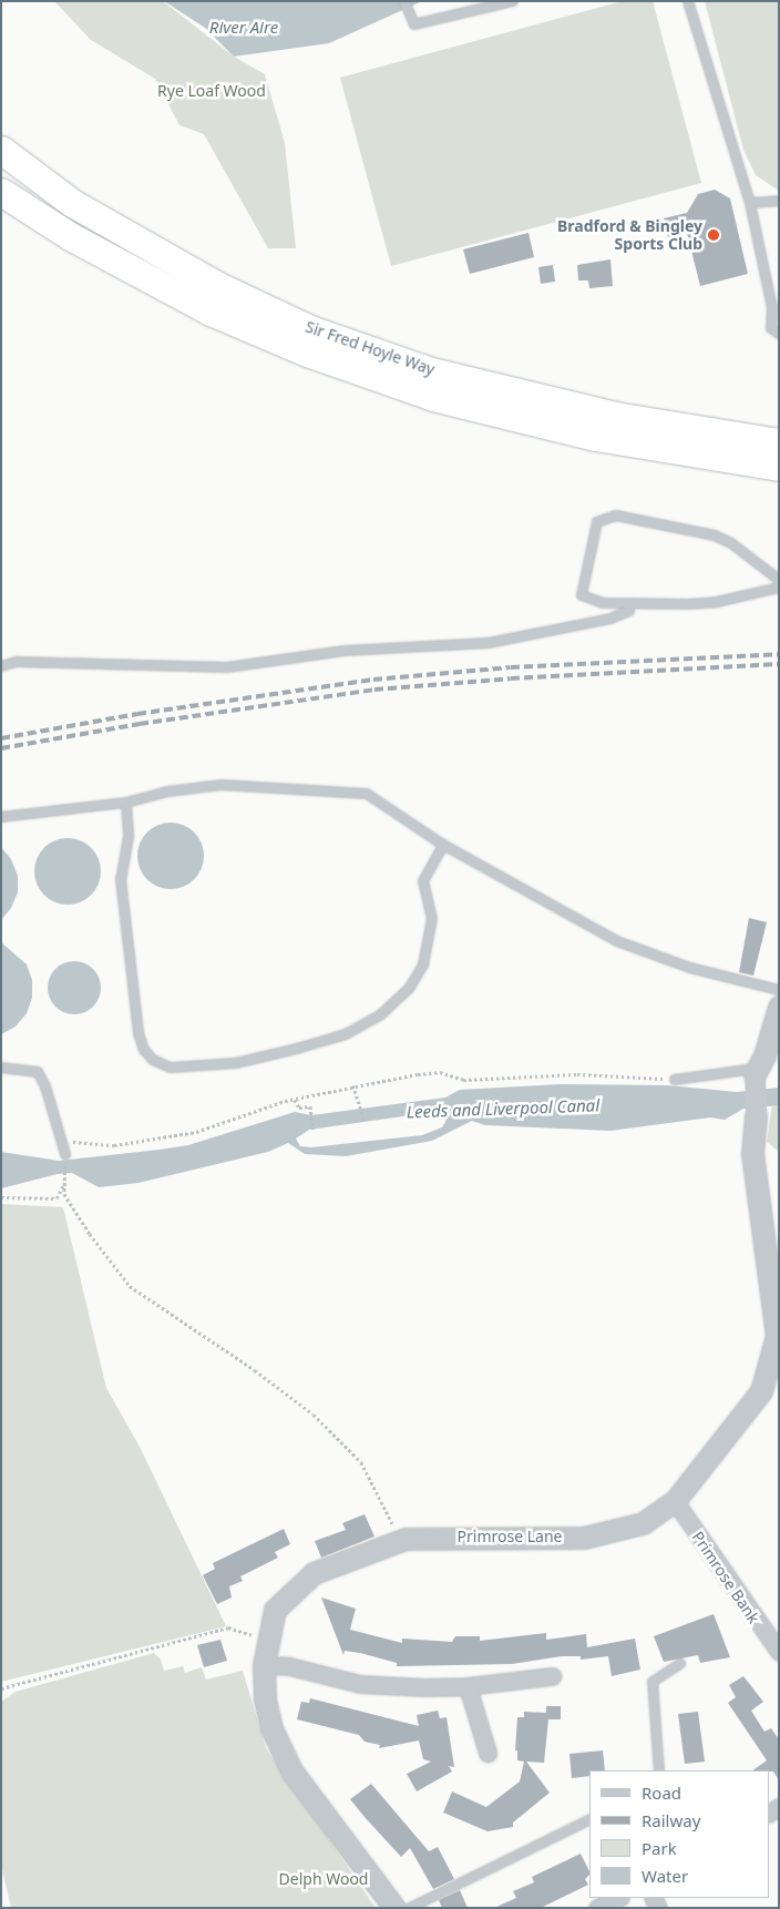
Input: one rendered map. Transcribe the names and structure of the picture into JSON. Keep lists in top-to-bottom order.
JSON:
{
  "streets": {
    "highway": ["Sir Fred Hoyle Way"],
    "street": ["Primrose Lane", "Primrose Bank"]
  },
  "crossings": [
    ["Primrose Lane", "Primrose Bank"]
  ],
  "water": ["River Aire", "Leeds and Liverpool Canal"],
  "parks": ["Rye Loaf Wood", "Delph Wood"],
  "places": ["Bradford & Bingley Sports Club"],
  "legend": [
    "Road",
    "Railway",
    "Park",
    "Water"
  ]
}
